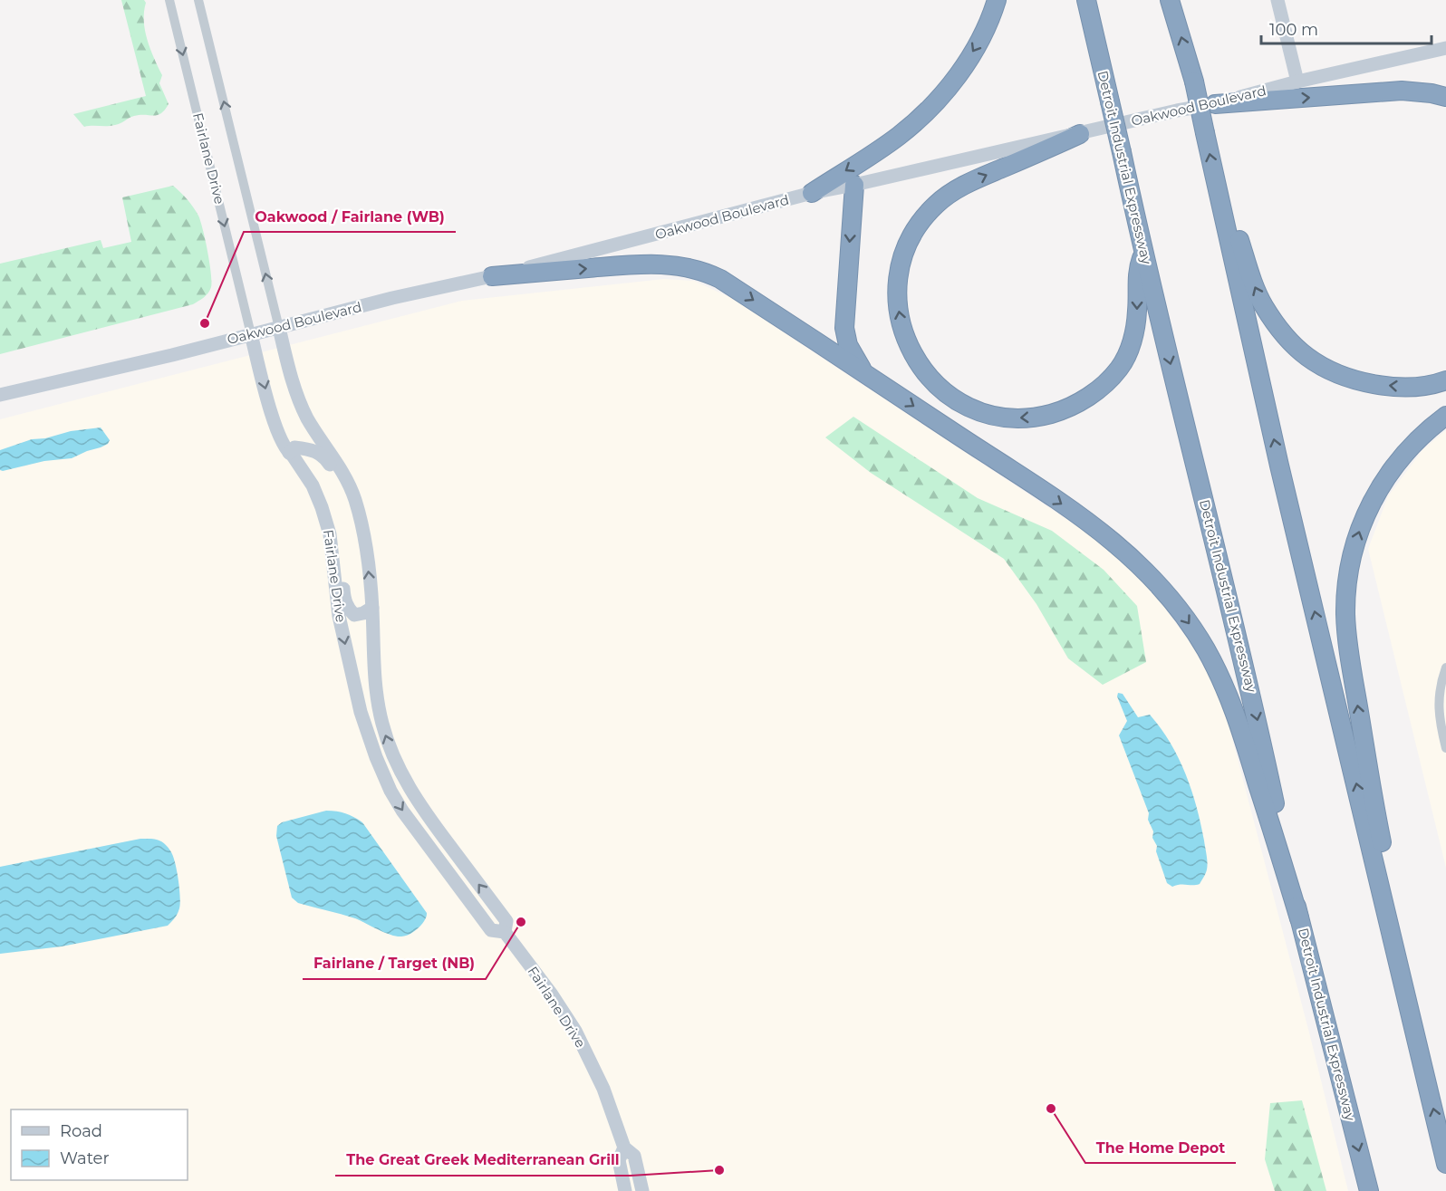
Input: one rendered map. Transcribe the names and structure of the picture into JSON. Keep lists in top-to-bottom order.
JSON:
{
  "streets": {
    "highway": ["Detroit Industrial Expressway"],
    "street": ["Oakwood Boulevard", "Fairlane Drive"]
  },
  "crossings": [
    ["Oakwood Boulevard", "Fairlane Drive"]
  ],
  "places": [
    "Oakwood / Fairlane (WB)",
    "Fairlane / Target (NB)",
    "The Home Depot",
    "The Great Greek Mediterranean Grill"
  ],
  "legend": ["Road", "Water"],
  "scale_bar": "100 m"
}
